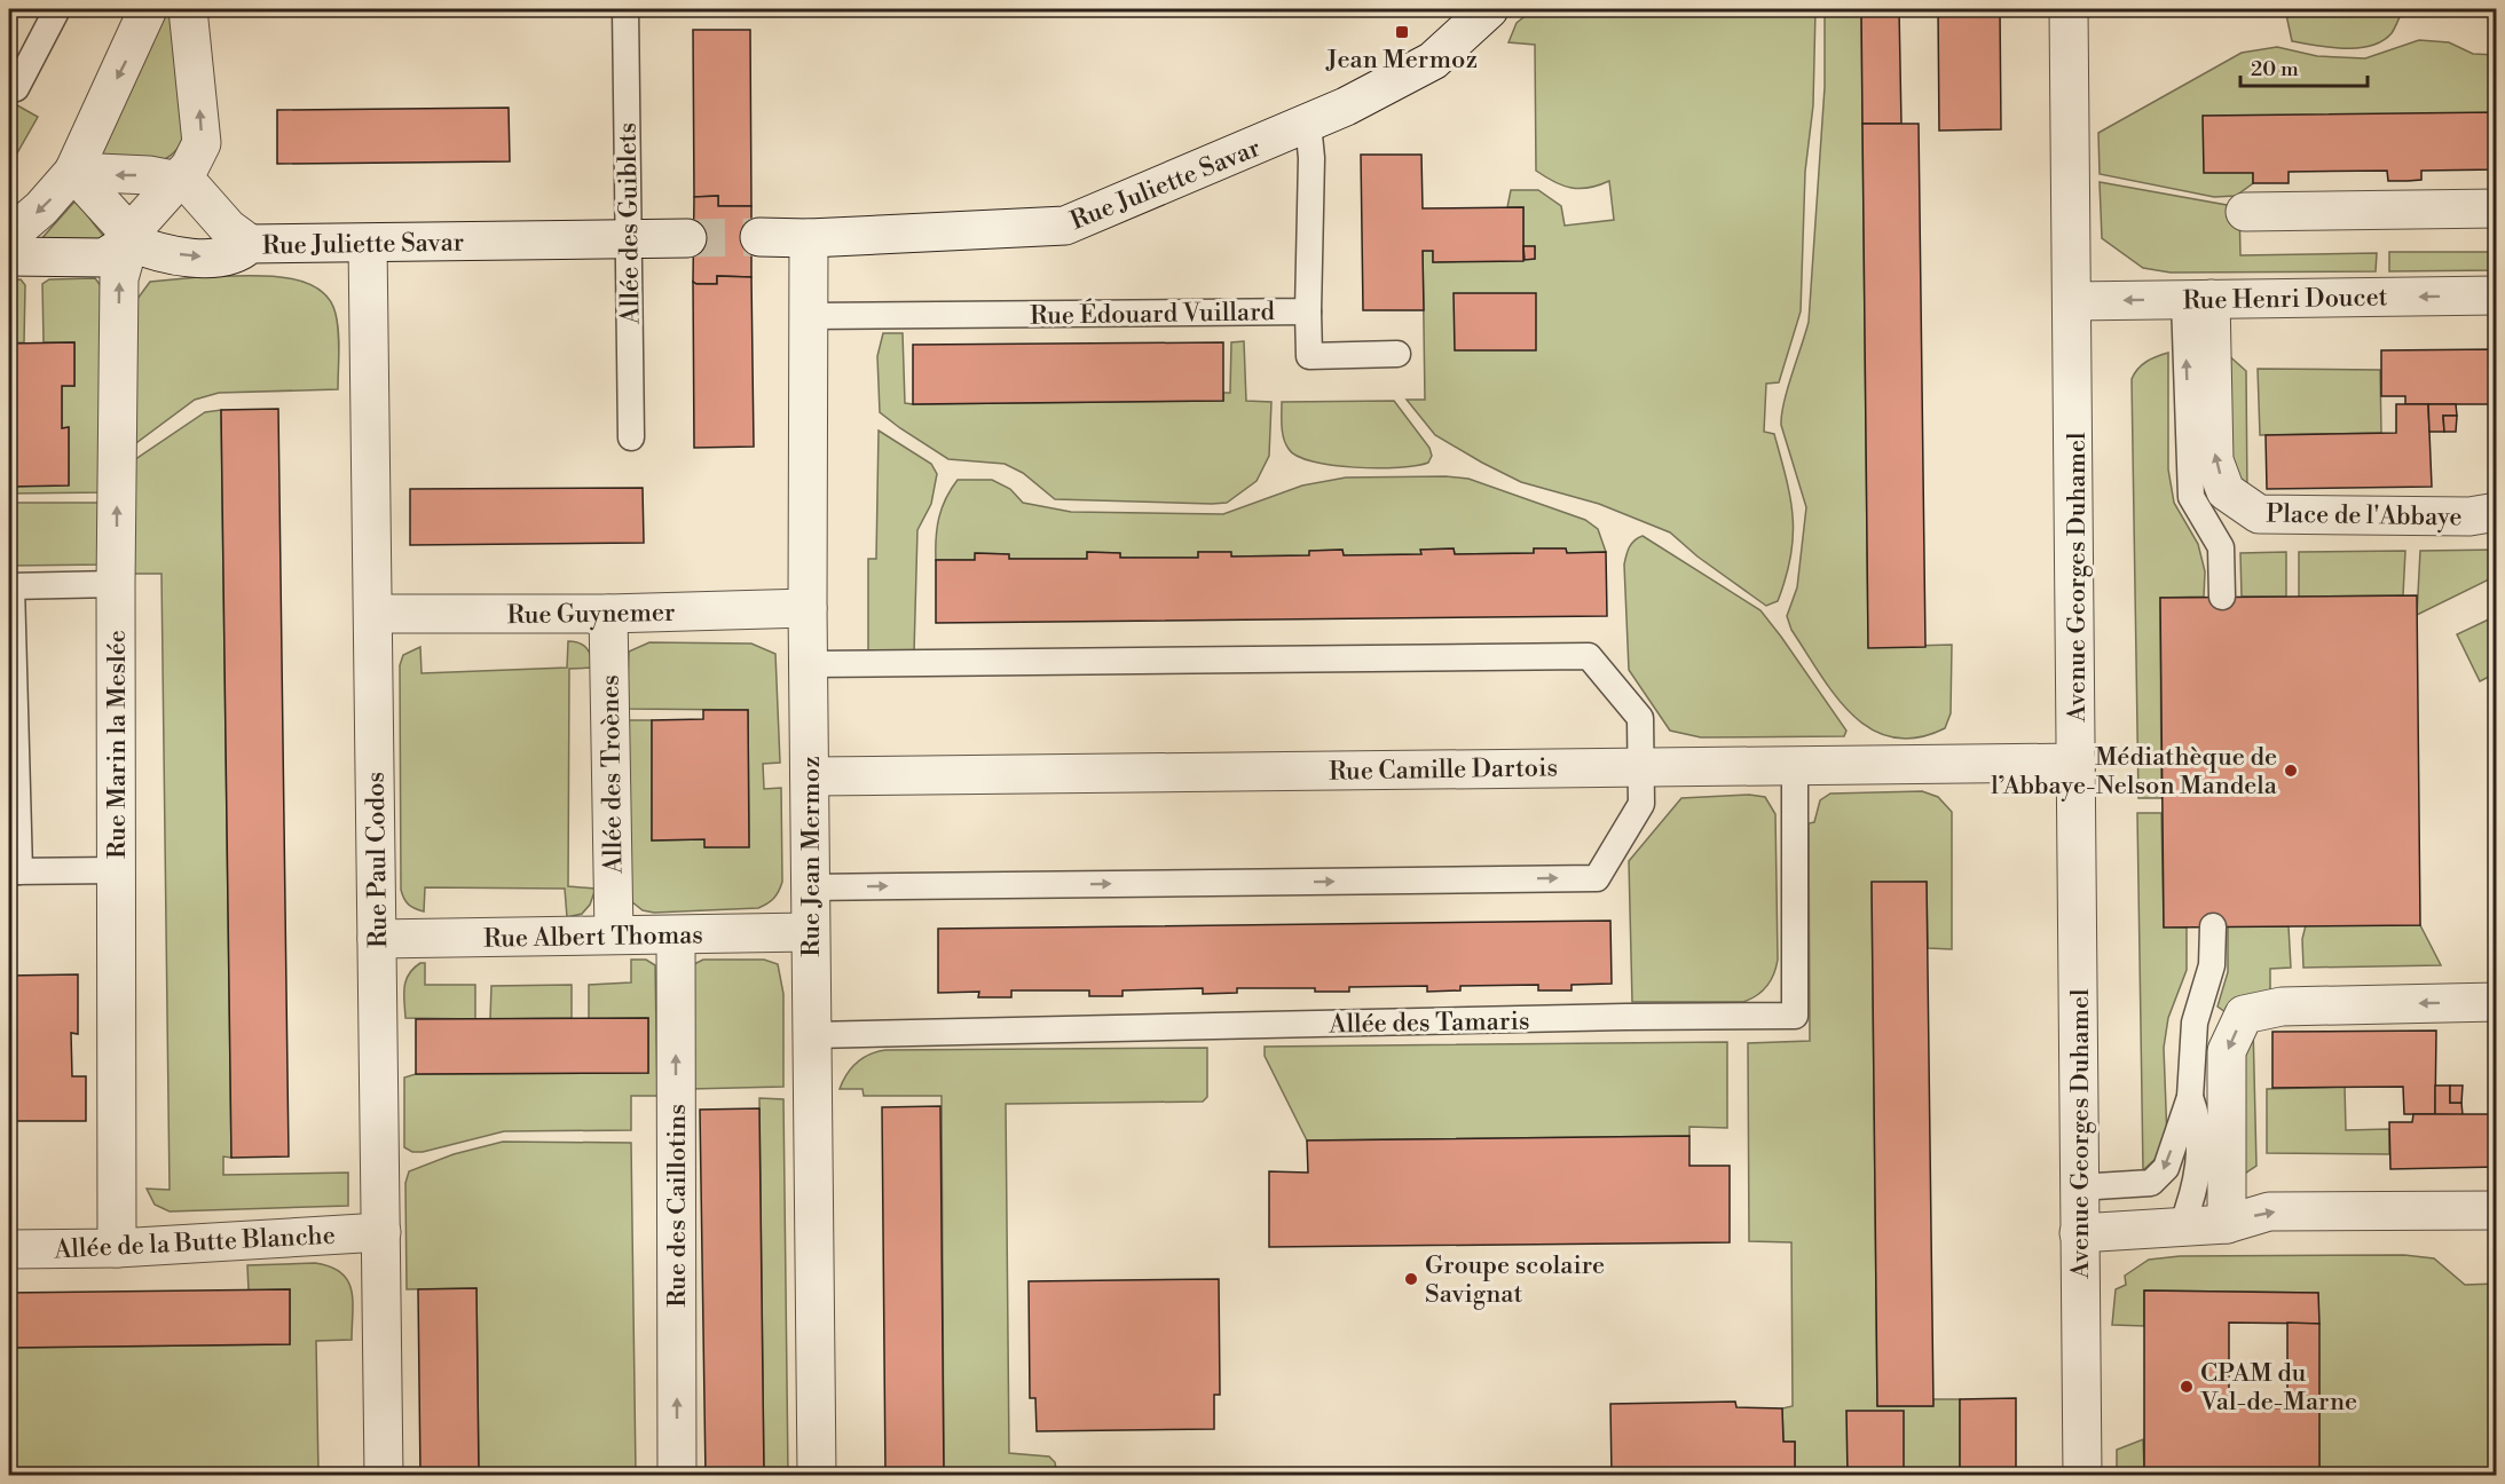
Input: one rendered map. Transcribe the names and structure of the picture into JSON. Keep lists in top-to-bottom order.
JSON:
{
  "streets": {
    "street": [
      "Rue Juliette Savar",
      "Rue Henri Doucet",
      "Place de l'Abbaye",
      "Avenue Georges Duhamel",
      "Rue Guynemer",
      "Rue Marin la Meslée",
      "Rue Camille Dartois",
      "Allée des Troènes",
      "Rue Jean Mermoz",
      "Rue Paul Codos",
      "Rue Albert Thomas",
      "Rue des Caillotins",
      "Allée de la Butte Blanche"
    ],
    "lane": ["Allée des Guiblets", "Rue Édouard Vuillard", "Allée des Tamaris"]
  },
  "crossings": [
    ["Rue Juliette Savar", "Allée des Guiblets"],
    ["Rue Juliette Savar", "Rue Édouard Vuillard"],
    ["Rue Juliette Savar", "Rue Marin la Meslée"],
    ["Rue Juliette Savar", "Rue Jean Mermoz"],
    ["Rue Juliette Savar", "Rue Paul Codos"],
    ["Rue Henri Doucet", "Place de l'Abbaye"],
    ["Rue Henri Doucet", "Avenue Georges Duhamel"],
    ["Rue Édouard Vuillard", "Rue Jean Mermoz"],
    ["Avenue Georges Duhamel", "Rue Camille Dartois"],
    ["Rue Guynemer", "Allée des Troènes"],
    ["Rue Guynemer", "Rue Jean Mermoz"],
    ["Rue Guynemer", "Rue Paul Codos"],
    ["Rue Marin la Meslée", "Allée de la Butte Blanche"],
    ["Rue Camille Dartois", "Rue Jean Mermoz"],
    ["Rue Camille Dartois", "Allée des Tamaris"],
    ["Allée des Troènes", "Rue Albert Thomas"],
    ["Rue Jean Mermoz", "Rue Albert Thomas"],
    ["Rue Jean Mermoz", "Allée des Tamaris"],
    ["Rue Paul Codos", "Rue Albert Thomas"],
    ["Rue Paul Codos", "Allée de la Butte Blanche"],
    ["Rue Albert Thomas", "Rue des Caillotins"]
  ],
  "one_way": ["Rue des Caillotins"],
  "places": {
    "transit": ["Jean Mermoz"],
    "other": ["Médiathèque de l’Abbaye-Nelson Mandela", "Groupe scolaire Savignat", "CPAM du Val-de-Marne"]
  },
  "scale_bar": "20 m"
}
